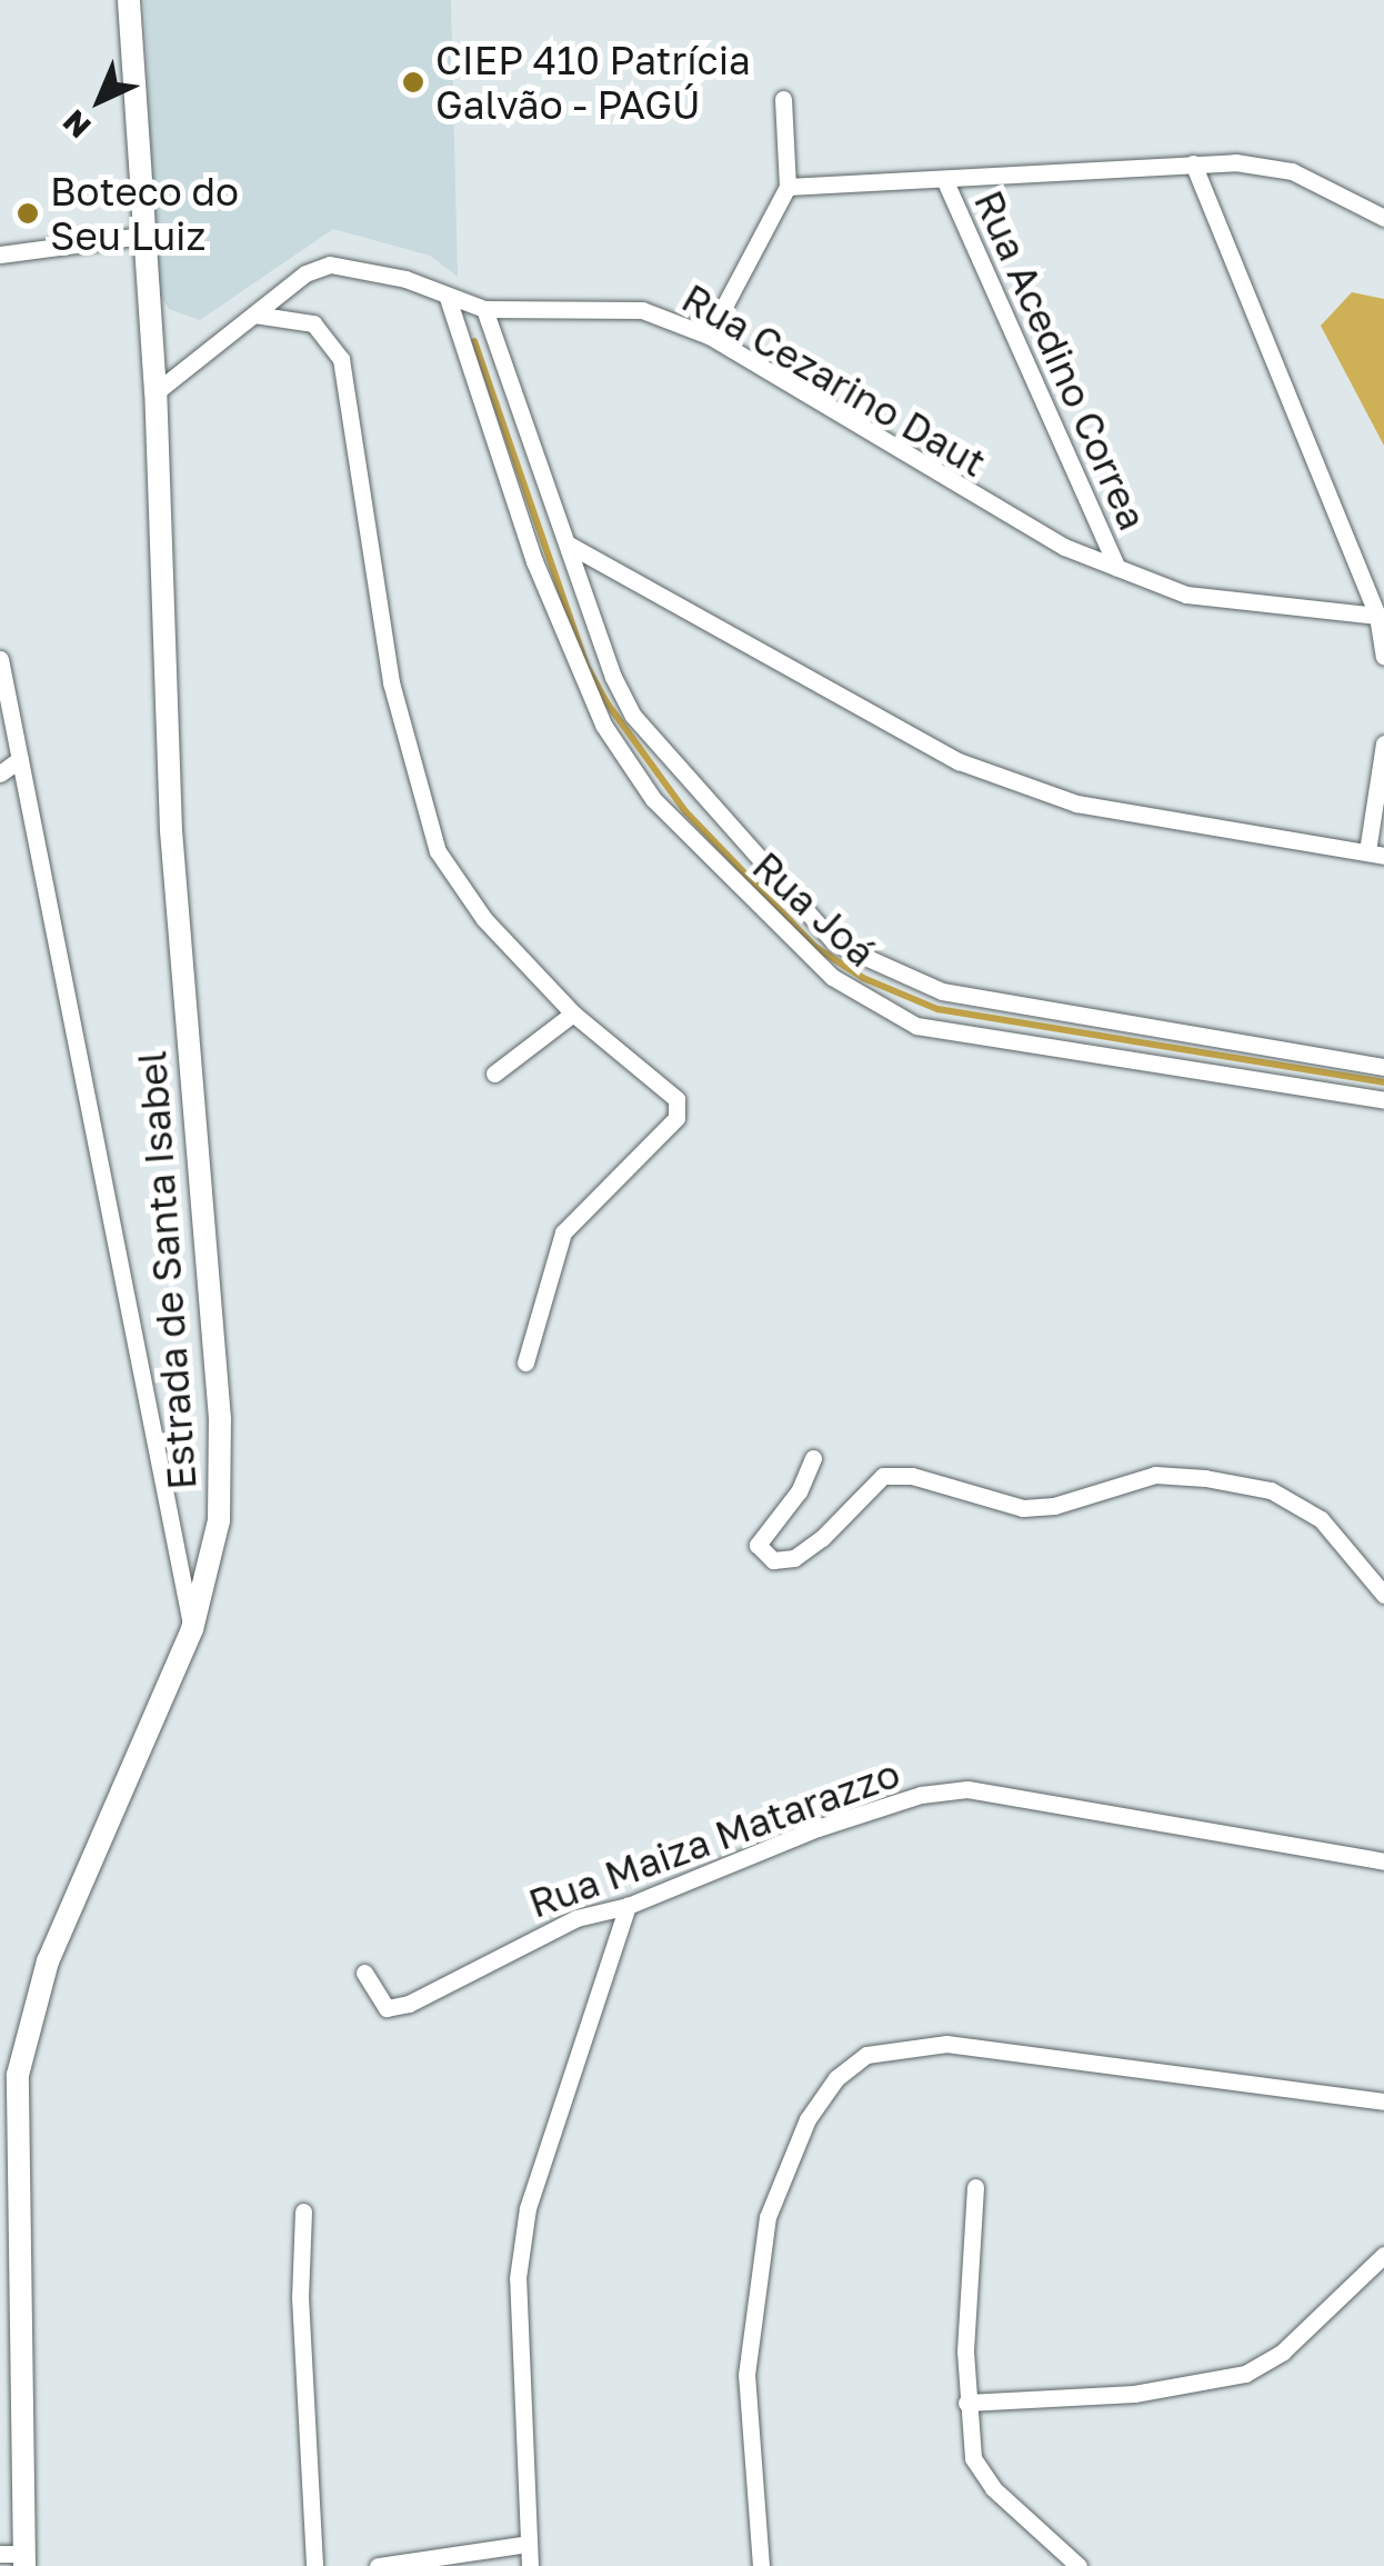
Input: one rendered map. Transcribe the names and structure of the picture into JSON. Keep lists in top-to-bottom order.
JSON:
{
  "streets": {
    "main road": ["Estrada de Santa Isabel"],
    "street": [
      "Rua Acedino Correa",
      "Rua Cezarino Daut",
      "Rua Joá",
      "Rua Maiza Matarazzo"
    ]
  },
  "crossings": [
    ["Rua Acedino Correa", "Rua Cezarino Daut"],
    ["Rua Cezarino Daut", "Rua Joá"],
    ["Rua Cezarino Daut", "Estrada de Santa Isabel"]
  ],
  "places": ["CIEP 410 Patrícia Galvão - PAGÚ", "Boteco do Seu Luiz"],
  "north": "bottom left"
}
